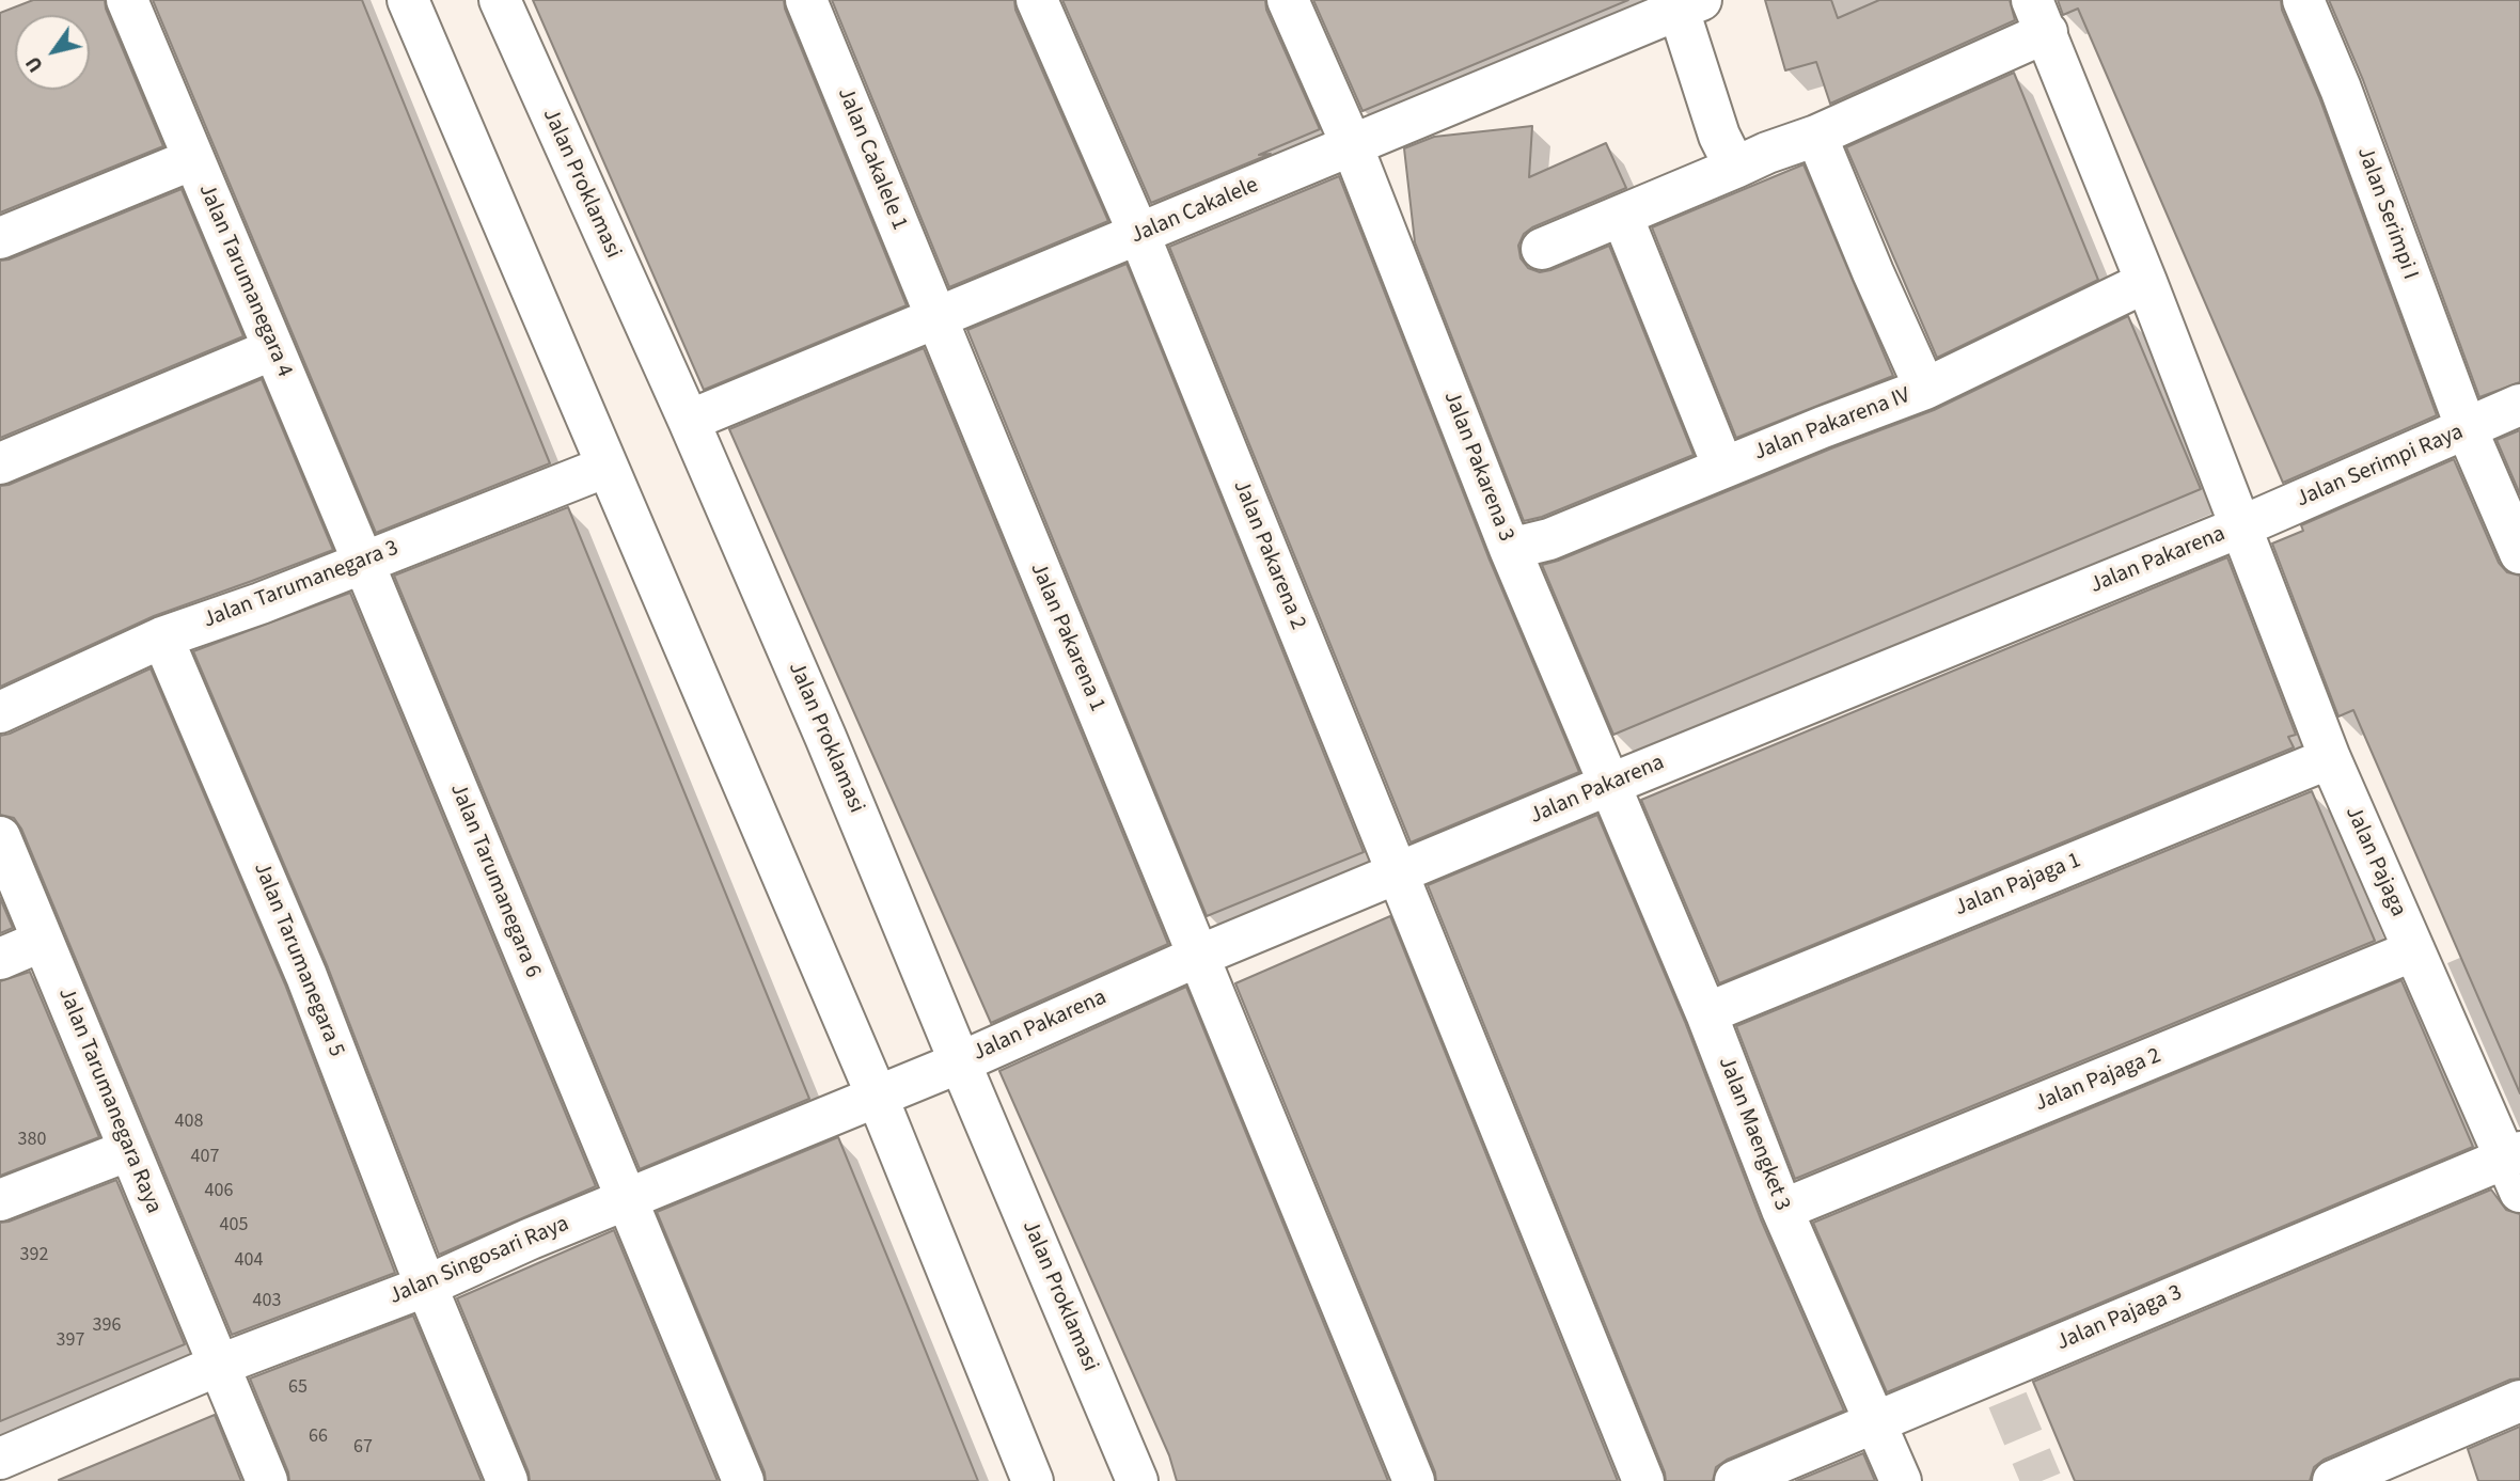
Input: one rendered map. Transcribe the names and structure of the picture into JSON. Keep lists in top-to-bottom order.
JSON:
{
  "streets": {
    "street": [
      "Jalan Cakalele 1",
      "Jalan Proklamasi",
      "Jalan Cakalele",
      "Jalan Serimpi I",
      "Jalan Tarumanegara 4",
      "Jalan Pakarena IV",
      "Jalan Pakarena 3",
      "Jalan Serimpi Raya",
      "Jalan Pakarena 2",
      "Jalan Pakarena",
      "Jalan Tarumanegara 3",
      "Jalan Pakarena 1",
      "Jalan Pajaga",
      "Jalan Tarumanegara 6",
      "Jalan Pajaga 1",
      "Jalan Tarumanegara 5",
      "Jalan Pajaga 2",
      "Jalan Tarumanegara Raya",
      "Jalan Maengket 3",
      "Jalan Singosari Raya",
      "Jalan Pajaga 3"
    ]
  },
  "crossings": [
    ["Jalan Cakalele 1", "Jalan Cakalele"],
    ["Jalan Cakalele 1", "Jalan Pakarena 1"],
    ["Jalan Proklamasi", "Jalan Cakalele"],
    ["Jalan Proklamasi", "Jalan Pakarena"],
    ["Jalan Proklamasi", "Jalan Singosari Raya"],
    ["Jalan Cakalele", "Jalan Pakarena 3"],
    ["Jalan Cakalele", "Jalan Pakarena 2"],
    ["Jalan Cakalele", "Jalan Pakarena 1"],
    ["Jalan Serimpi I", "Jalan Serimpi Raya"],
    ["Jalan Tarumanegara 4", "Jalan Tarumanegara 3"],
    ["Jalan Tarumanegara 4", "Jalan Tarumanegara 6"],
    ["Jalan Pakarena IV", "Jalan Pakarena 3"],
    ["Jalan Pakarena IV", "Jalan Pajaga"],
    ["Jalan Pakarena 3", "Jalan Pakarena"],
    ["Jalan Pakarena 3", "Jalan Maengket 3"],
    ["Jalan Serimpi Raya", "Jalan Pakarena"],
    ["Jalan Serimpi Raya", "Jalan Pajaga"],
    ["Jalan Pakarena 2", "Jalan Pakarena"],
    ["Jalan Pakarena", "Jalan Pakarena 1"],
    ["Jalan Pakarena", "Jalan Pajaga"],
    ["Jalan Pakarena", "Jalan Maengket 3"],
    ["Jalan Pakarena", "Jalan Singosari Raya"],
    ["Jalan Tarumanegara 3", "Jalan Tarumanegara 6"],
    ["Jalan Tarumanegara 3", "Jalan Tarumanegara 5"],
    ["Jalan Pajaga", "Jalan Pajaga 1"],
    ["Jalan Pajaga", "Jalan Pajaga 2"],
    ["Jalan Pajaga", "Jalan Pajaga 3"],
    ["Jalan Tarumanegara 6", "Jalan Singosari Raya"],
    ["Jalan Pajaga 1", "Jalan Maengket 3"],
    ["Jalan Tarumanegara 5", "Jalan Singosari Raya"],
    ["Jalan Pajaga 2", "Jalan Maengket 3"],
    ["Jalan Tarumanegara Raya", "Jalan Singosari Raya"],
    ["Jalan Maengket 3", "Jalan Pajaga 3"]
  ],
  "house_numbers": [
    "408",
    "380",
    "407",
    "406",
    "405",
    "392",
    "404",
    "403",
    "396",
    "397",
    "65",
    "66",
    "67"
  ],
  "north": "bottom left"
}
